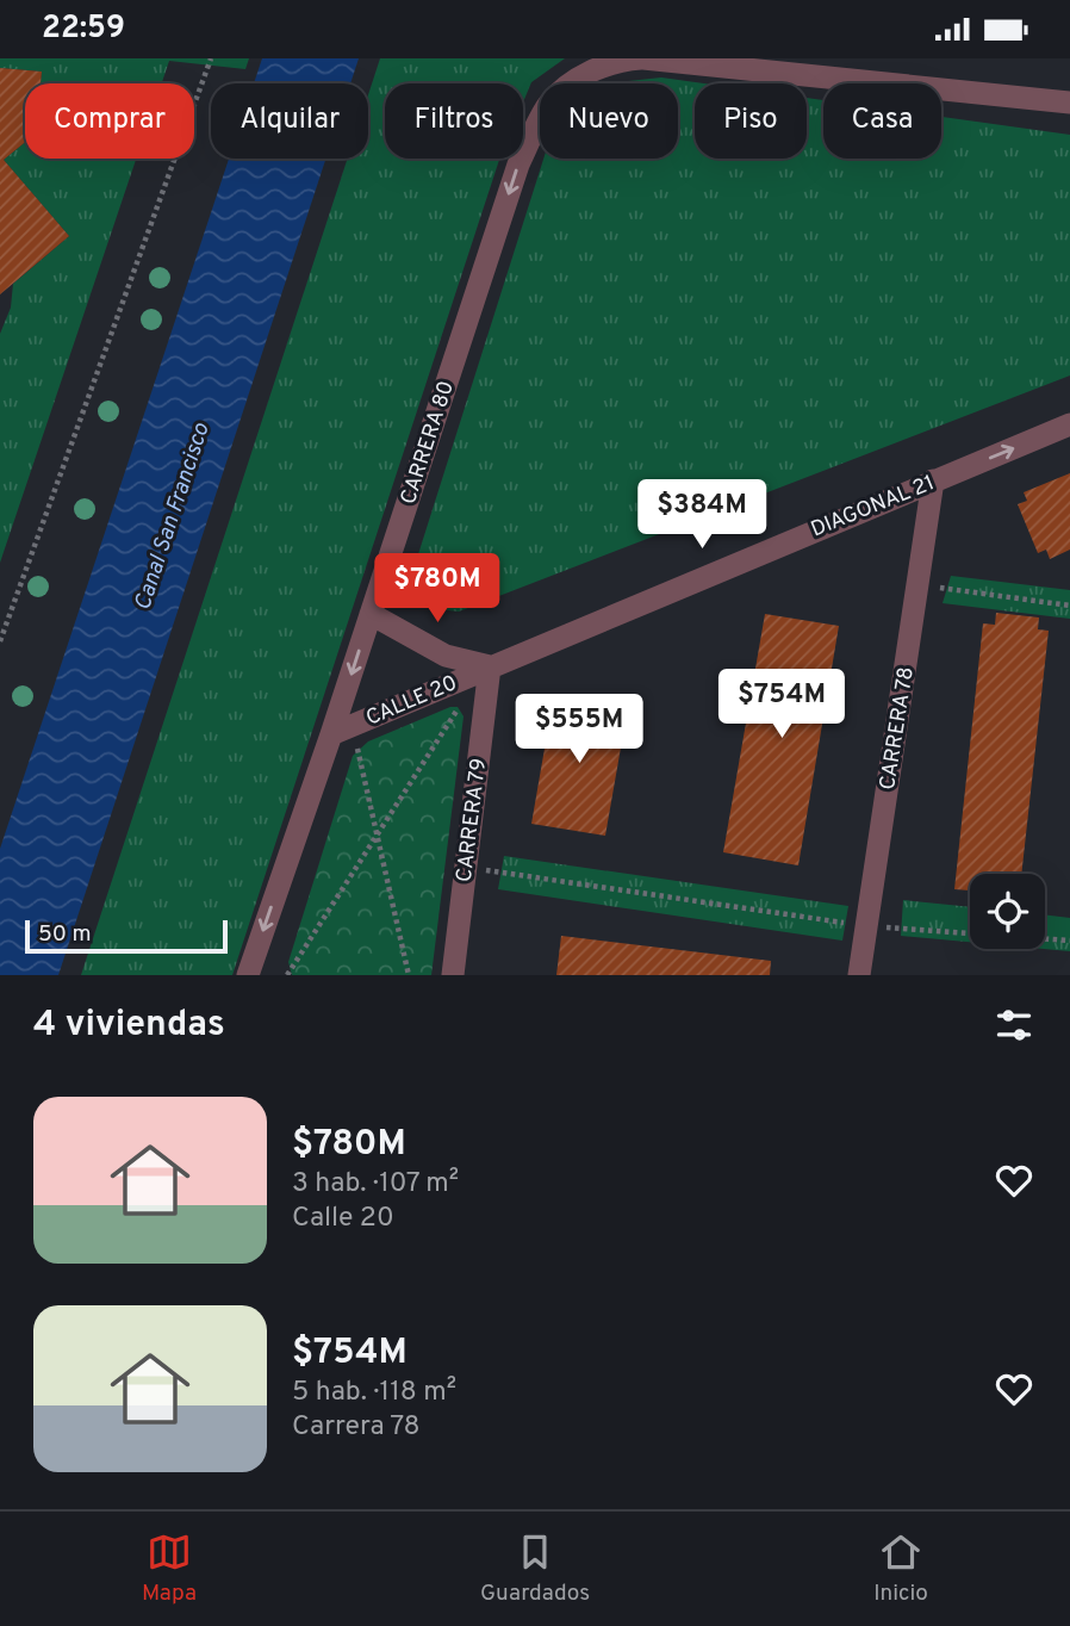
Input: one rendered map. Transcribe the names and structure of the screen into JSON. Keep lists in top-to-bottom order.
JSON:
{
  "streets": {
    "street": [
      "CARRERA 80",
      "DIAGONAL 21",
      "CALLE 20",
      "CARRERA 78",
      "CARRERA 79"
    ]
  },
  "crossings": [
    ["CARRERA 80", "CALLE 20"],
    ["DIAGONAL 21", "CALLE 20"],
    ["DIAGONAL 21", "CARRERA 78"],
    ["DIAGONAL 21", "CARRERA 79"],
    ["CALLE 20", "CARRERA 79"]
  ],
  "one_way": ["CARRERA 80"],
  "water": ["Canal San Francisco"],
  "scale_bar": "50 m",
  "page": {
    "status": "22:59",
    "chip": [
      "Comprar",
      "Alquilar",
      "Filtros",
      "Nuevo",
      "Piso",
      "Casa"
    ],
    "price": [
      "$384M",
      "$780M",
      "$754M",
      "$555M"
    ],
    "scale": "50 m",
    "heading": "4 viviendas",
    "list": [
      {
        "name": "$780M",
        "note": "3 hab. · 107 m² · Calle 20"
      },
      {
        "name": "$754M",
        "note": "5 hab. · 118 m² · Carrera 78"
      }
    ],
    "tabs": ["Mapa", "Guardados", "Inicio"]
  }
}
